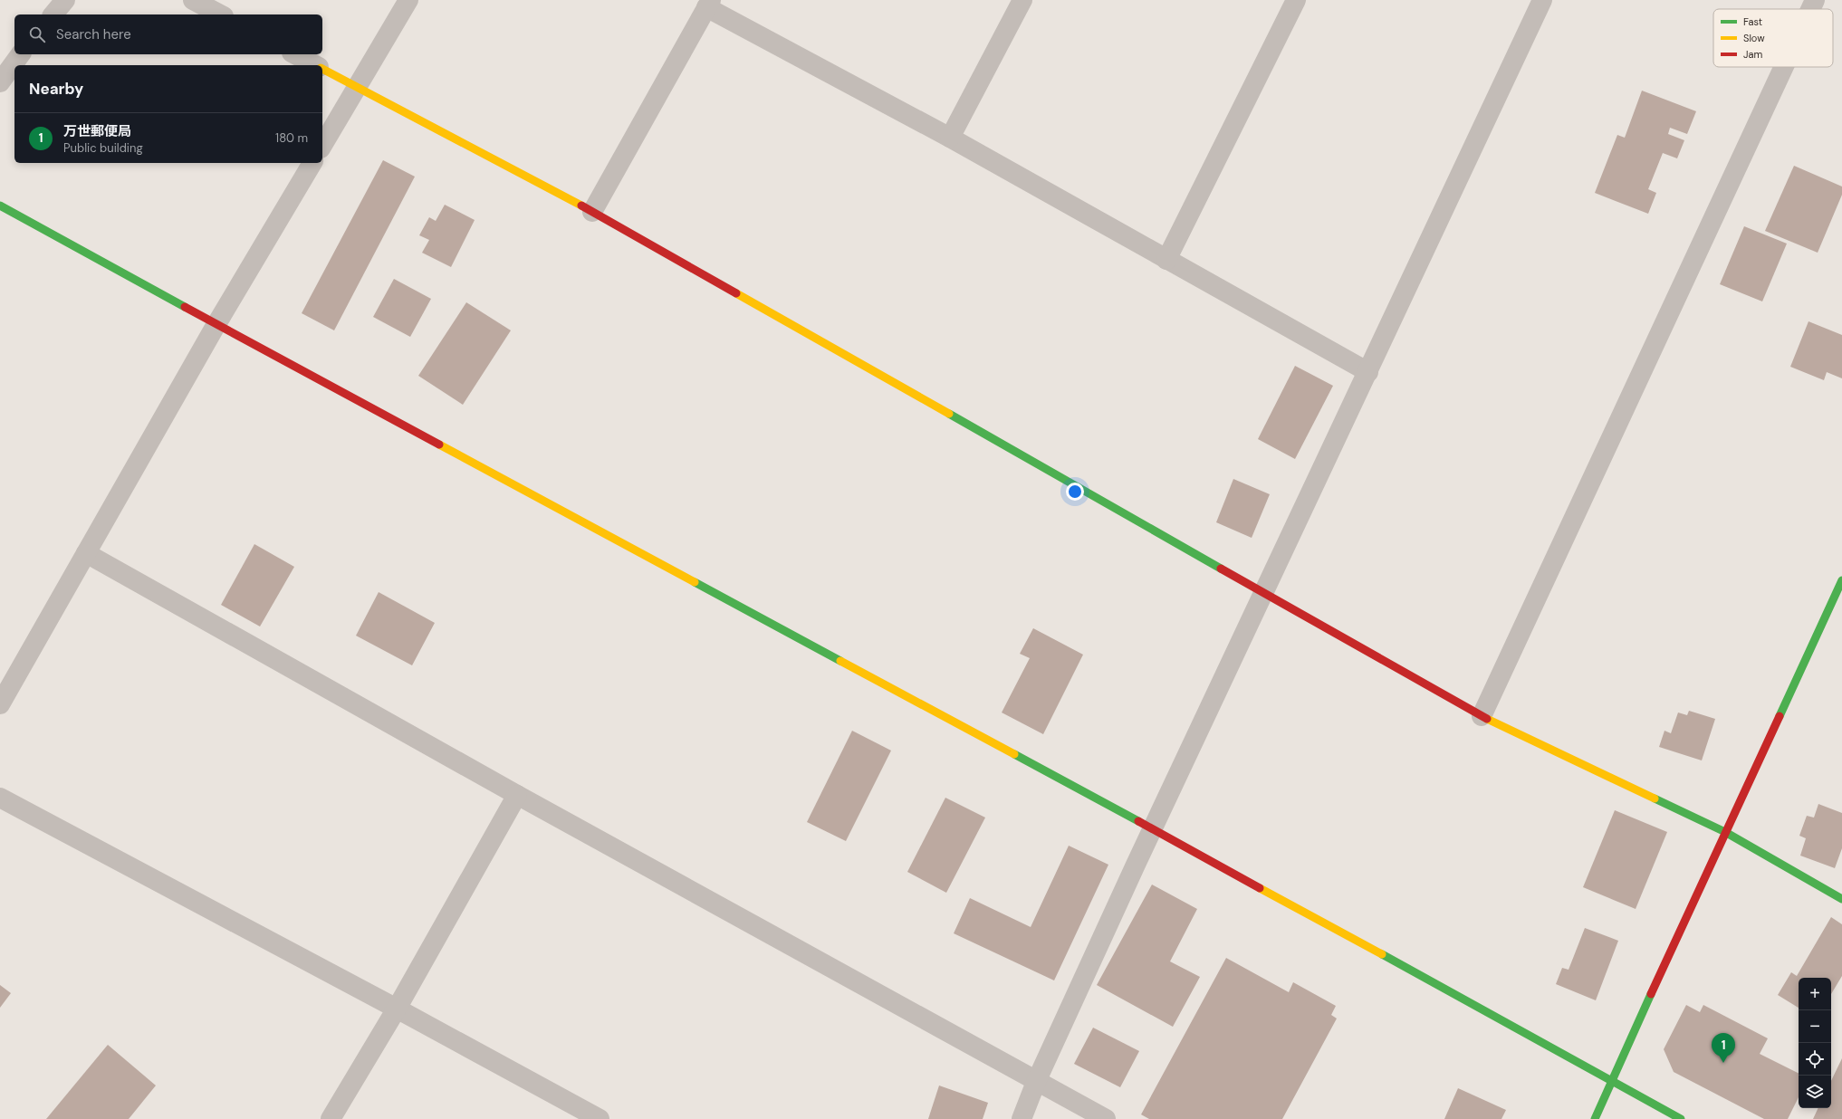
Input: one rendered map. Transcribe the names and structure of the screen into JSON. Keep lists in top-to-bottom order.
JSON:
{
  "legend": ["Fast", "Slow", "Jam"],
  "page": {
    "search": "Search here",
    "heading": "Nearby",
    "list": [
      {
        "mark": "1",
        "name": "万世郵便局",
        "note": "Public building",
        "value": "180 m"
      }
    ],
    "map_buttons": ["+", "−"],
    "pins": "1"
  }
}
